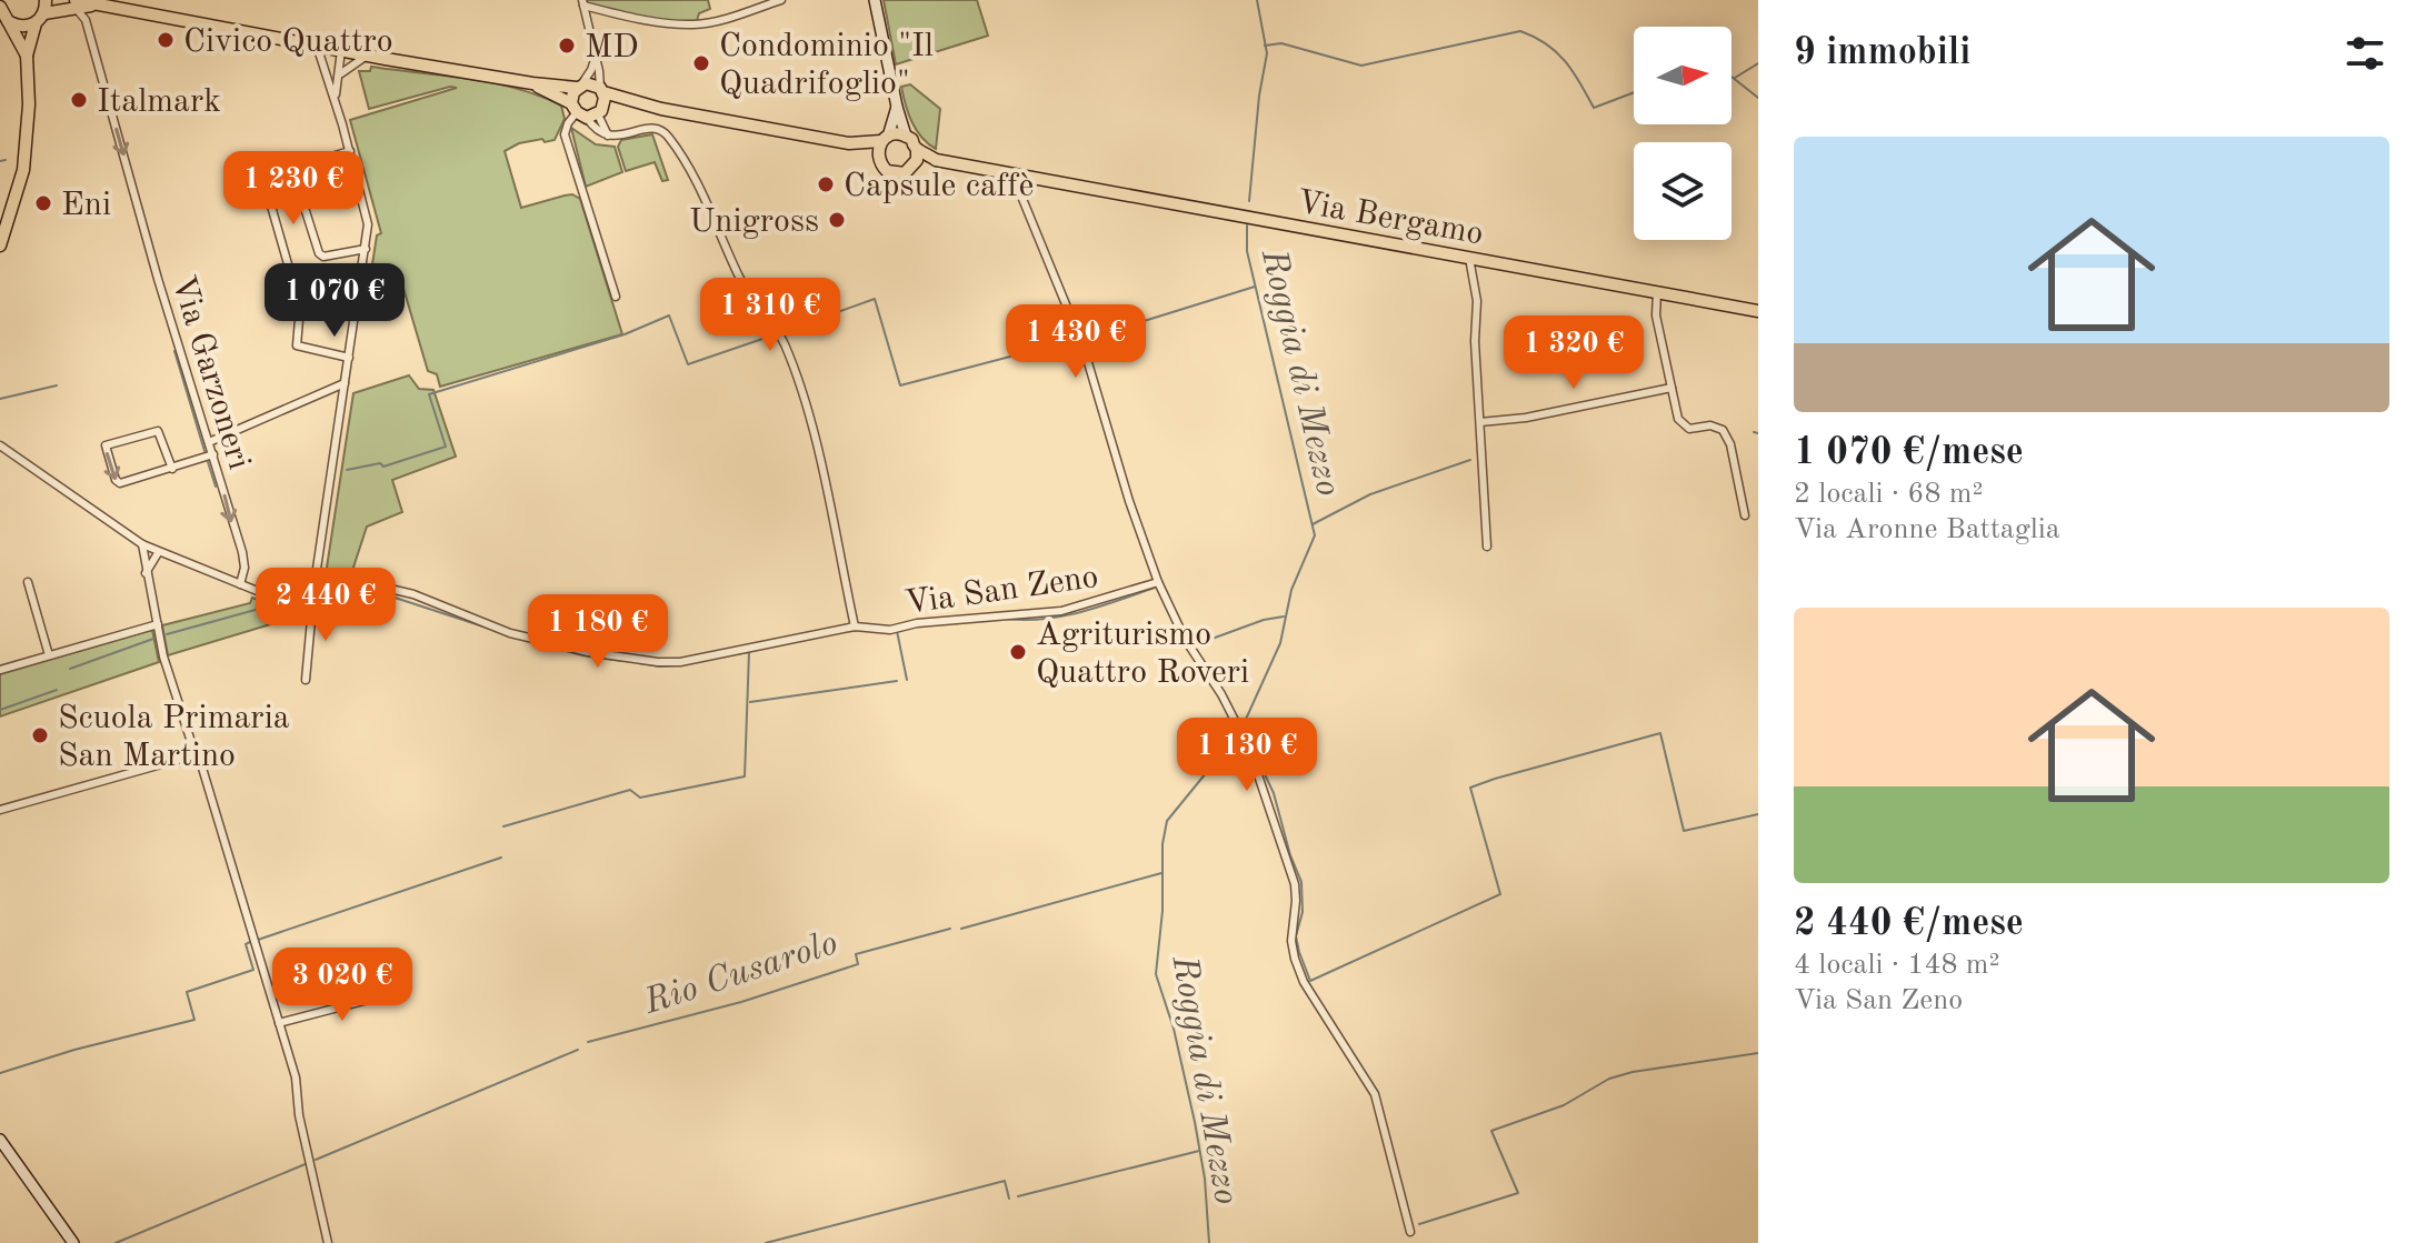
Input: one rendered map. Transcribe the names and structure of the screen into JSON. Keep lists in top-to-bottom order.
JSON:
{
  "streets": {
    "main road": ["Via Bergamo"],
    "street": ["Via Garzoneri", "Via San Zeno"]
  },
  "one_way": ["Via Garzoneri"],
  "water": ["Roggia di Mezzo", "Rio Cusarolo"],
  "places": [
    "Civico Quattro",
    "MD",
    "Condominio \"Il Quadrifoglio\"",
    "Italmark",
    "Capsule caffè",
    "Eni",
    "Unigross",
    "Agriturismo Quattro Roveri",
    "Scuola Primaria San Martino"
  ],
  "north": "right",
  "page": {
    "heading": "9 immobili",
    "list": [
      {
        "name": "1 070 €/mese",
        "note": "2 locali · 68 m² · Via Aronne Battaglia"
      },
      {
        "name": "2 440 €/mese",
        "note": "4 locali · 148 m² · Via San Zeno"
      }
    ],
    "price": [
      "1 230 €",
      "1 070 €",
      "1 310 €",
      "1 430 €",
      "1 320 €",
      "2 440 €",
      "1 180 €",
      "1 130 €",
      "3 020 €"
    ]
  }
}
